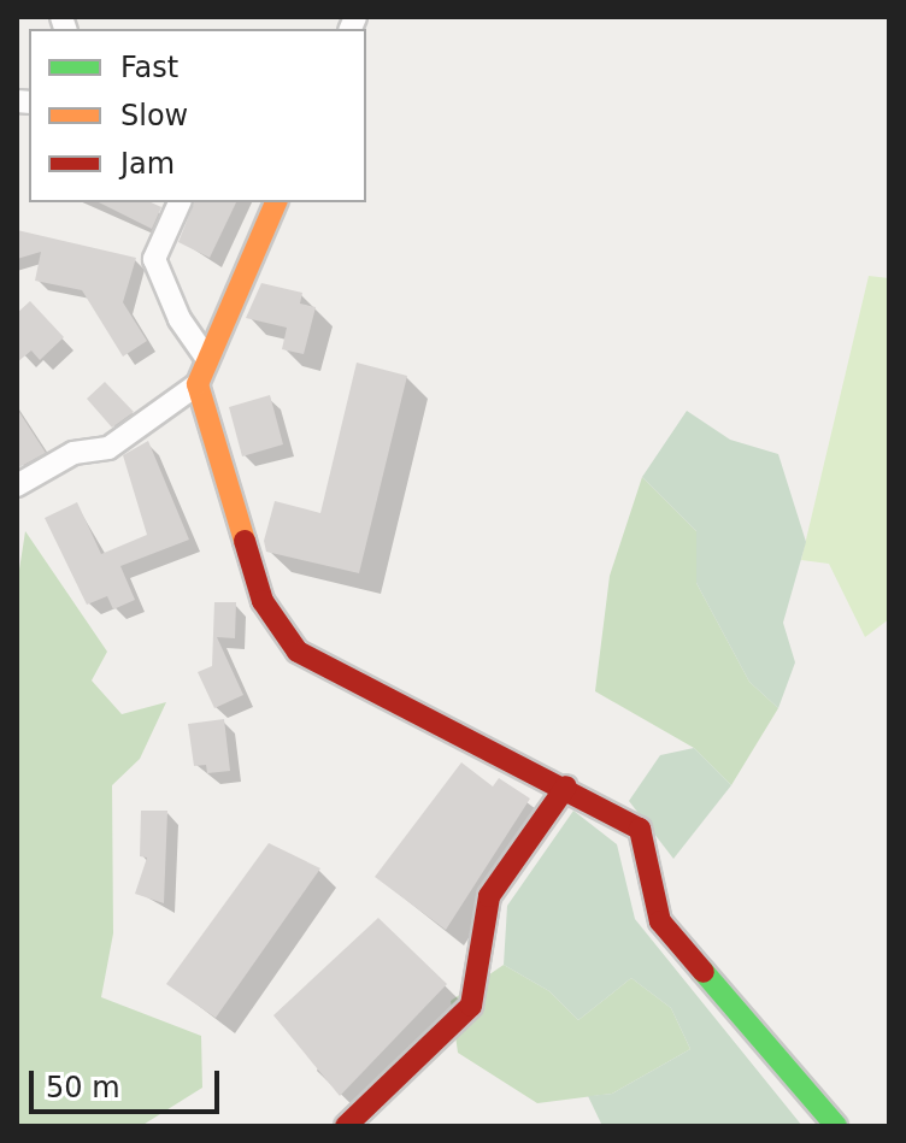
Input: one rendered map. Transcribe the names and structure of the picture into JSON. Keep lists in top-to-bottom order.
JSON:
{
  "legend": ["Fast", "Slow", "Jam"],
  "scale_bar": "50 m"
}
